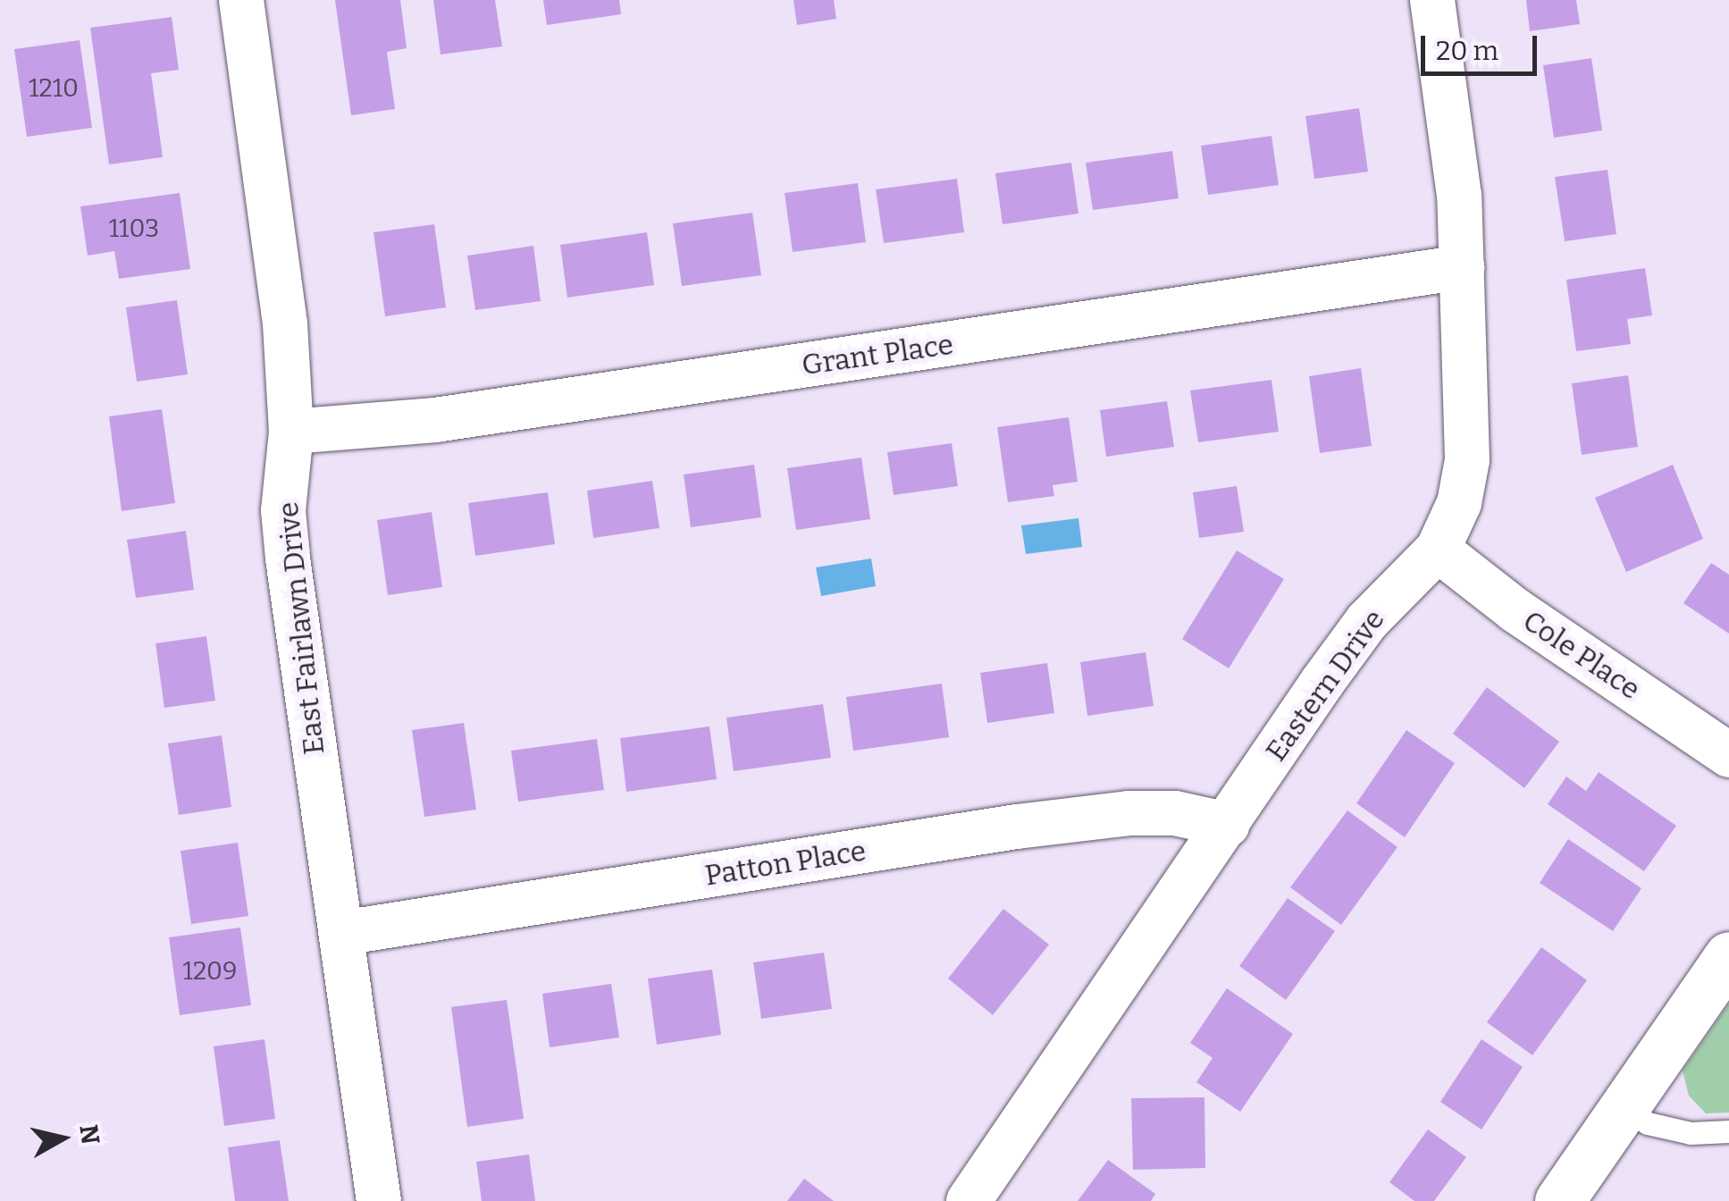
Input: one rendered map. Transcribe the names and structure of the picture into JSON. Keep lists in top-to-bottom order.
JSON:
{
  "streets": {
    "street": [
      "Grant Place",
      "East Fairlawn Drive",
      "Cole Place",
      "Eastern Drive",
      "Patton Place"
    ]
  },
  "crossings": [
    ["Grant Place", "East Fairlawn Drive"],
    ["Grant Place", "Eastern Drive"],
    ["East Fairlawn Drive", "Patton Place"],
    ["Cole Place", "Eastern Drive"],
    ["Eastern Drive", "Patton Place"]
  ],
  "house_numbers": ["1210", "1103", "1209"],
  "scale_bar": "20 m",
  "north": "right"
}
